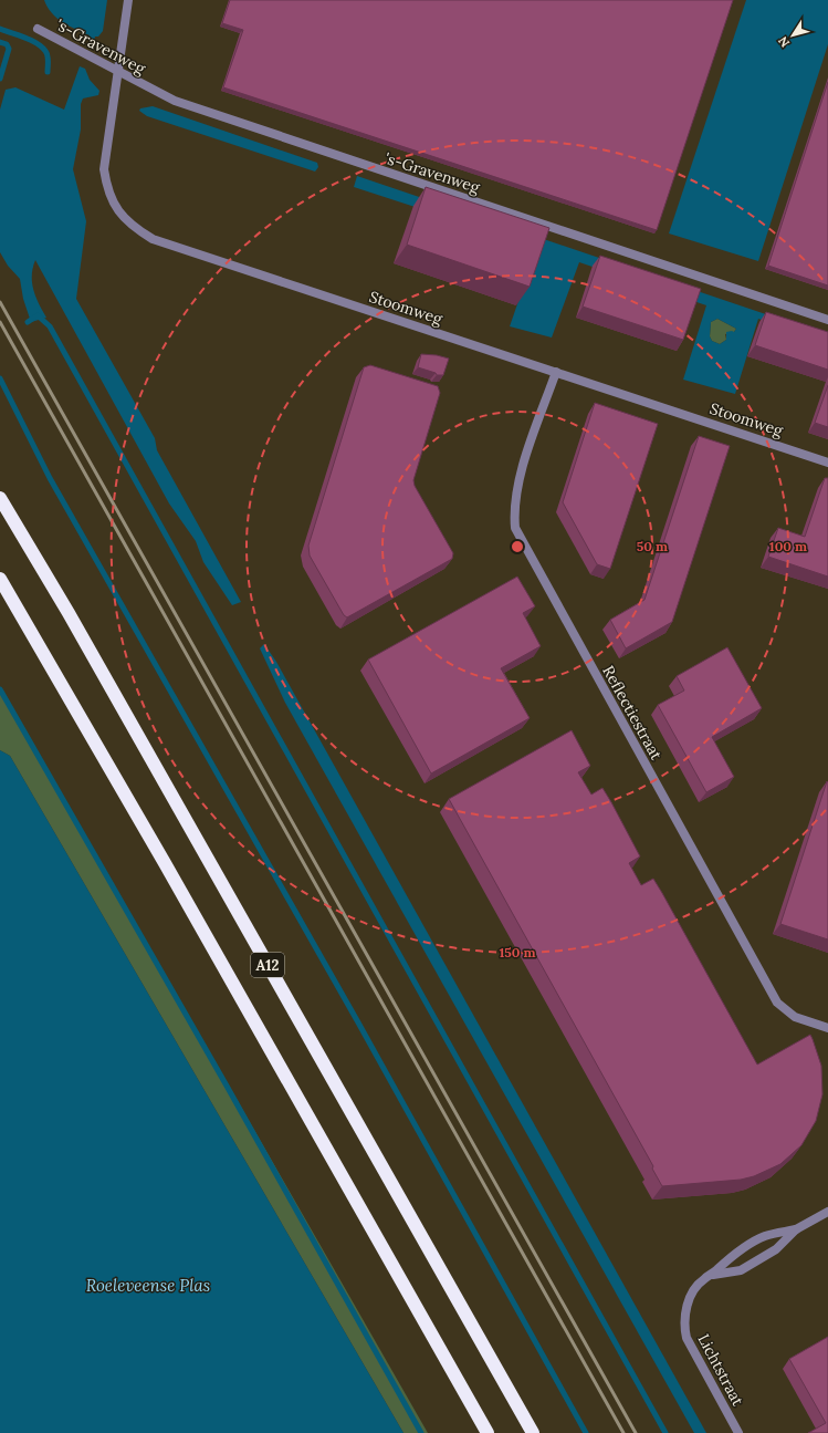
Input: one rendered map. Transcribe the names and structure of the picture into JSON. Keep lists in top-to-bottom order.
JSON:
{
  "streets": {
    "highway": ["A12"],
    "street": [
      "'s-Gravenweg",
      "Stoomweg",
      "Reflectiestraat",
      "Lichtstraat"
    ]
  },
  "crossings": [
    ["'s-Gravenweg", "Stoomweg"],
    ["Stoomweg", "Reflectiestraat"]
  ],
  "water": ["Roeleveense Plas"],
  "north": "bottom left",
  "rings": ["50 m", "100 m", "150 m"]
}
